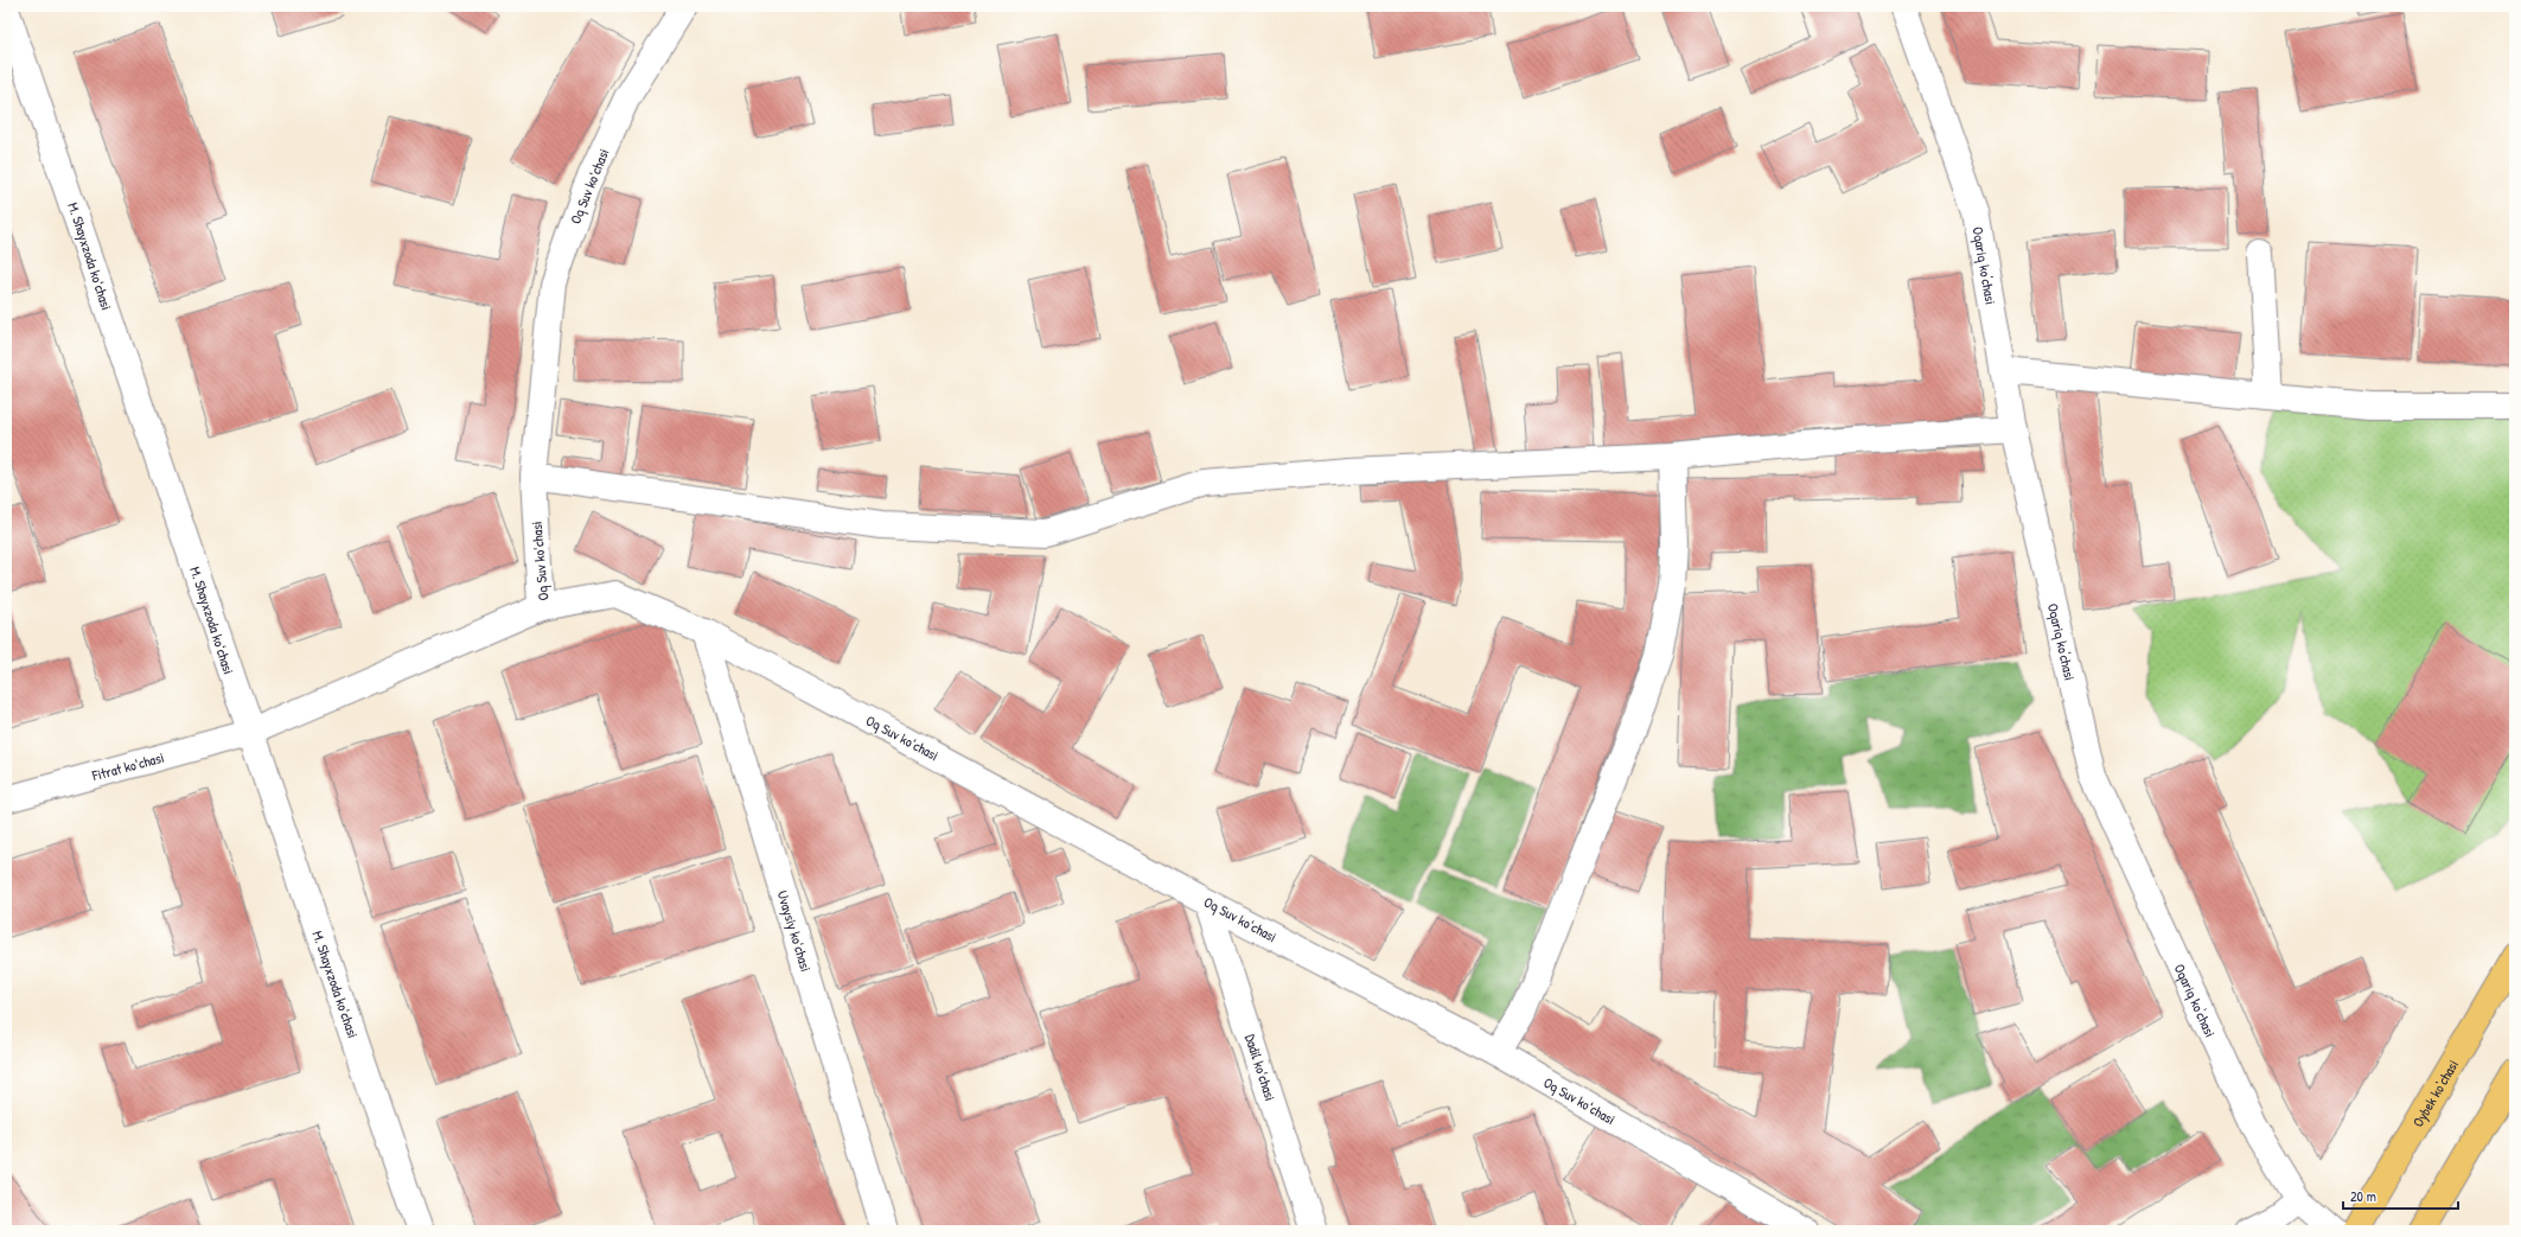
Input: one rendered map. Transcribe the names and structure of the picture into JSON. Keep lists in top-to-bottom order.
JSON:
{
  "streets": {
    "main road": ["Oybek ko‘chasi"],
    "street": [
      "Oq Suv koʻchasi",
      "M. Shayxzoda koʻchasi",
      "Oqariq ko'chasi",
      "Fitrat koʻchasi",
      "Uvaysiy koʻchasi",
      "Dadil koʻchasi"
    ]
  },
  "crossings": [
    ["Oq Suv koʻchasi", "Fitrat koʻchasi"],
    ["Oq Suv koʻchasi", "Uvaysiy koʻchasi"],
    ["Oq Suv koʻchasi", "Dadil koʻchasi"],
    ["M. Shayxzoda koʻchasi", "Fitrat koʻchasi"]
  ],
  "scale_bar": "20 m"
}
